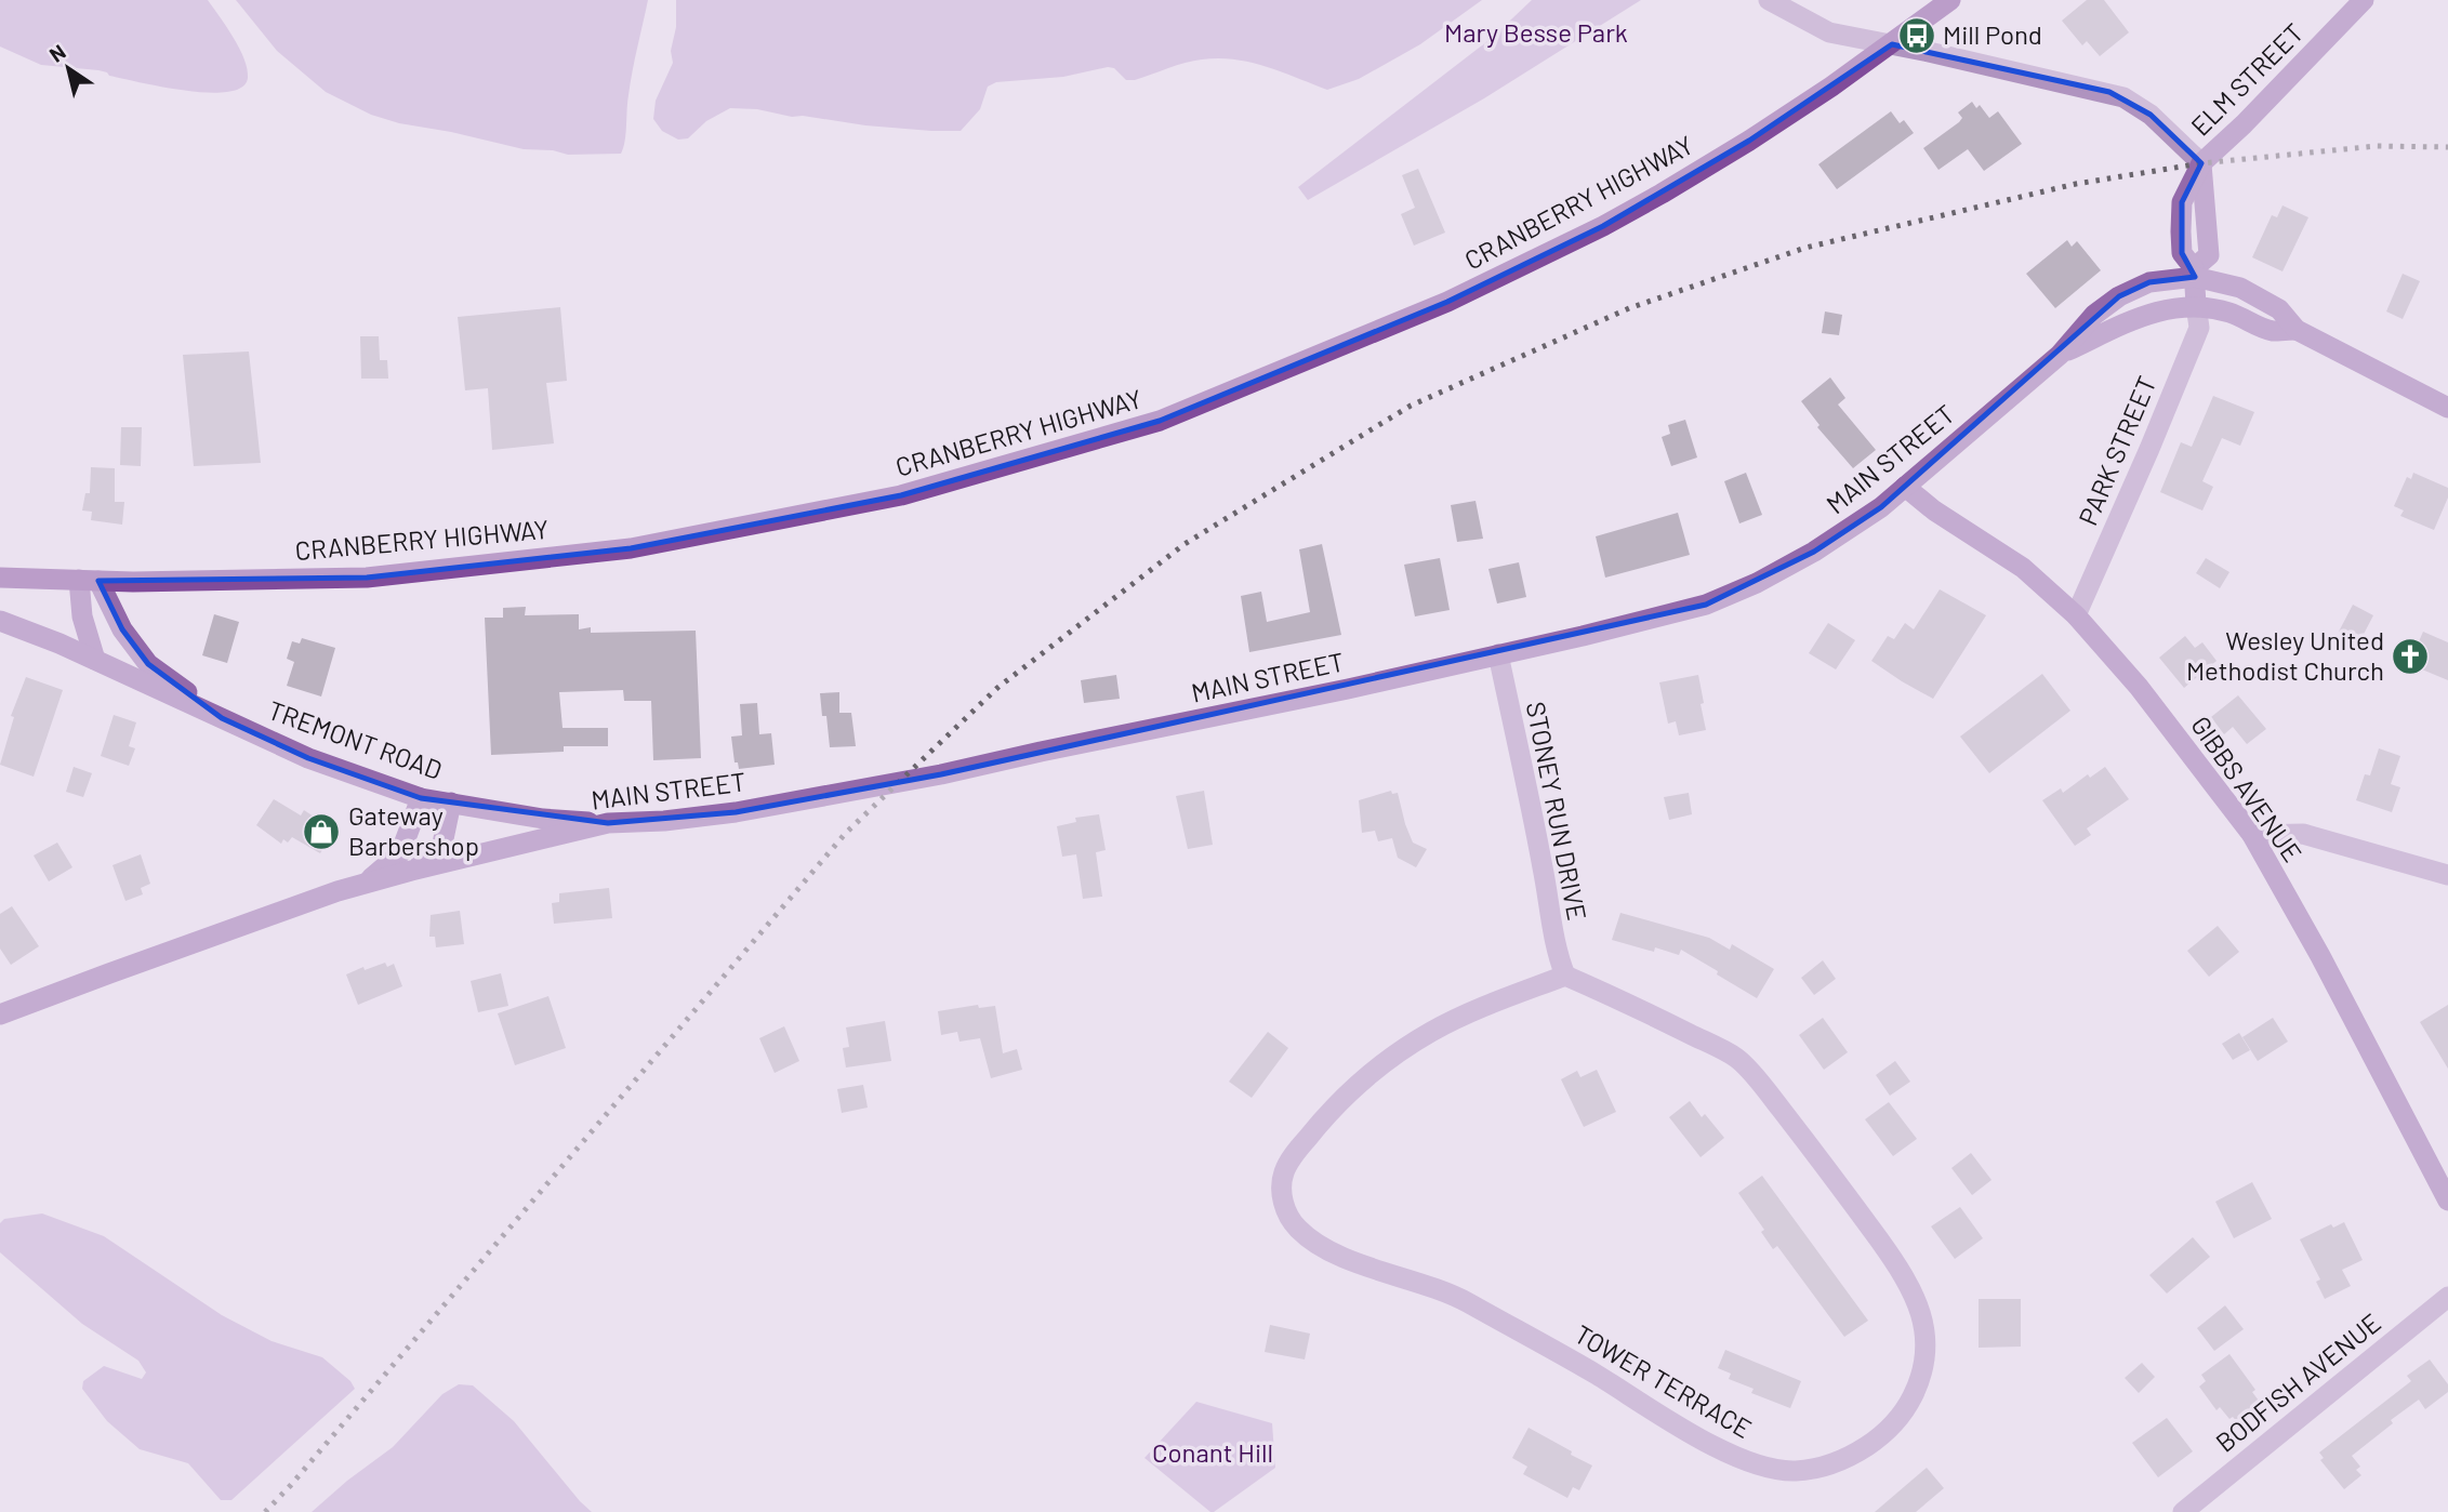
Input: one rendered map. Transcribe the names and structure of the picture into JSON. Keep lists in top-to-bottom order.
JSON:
{
  "streets": {
    "main road": [
      "ELM STREET",
      "CRANBERRY HIGHWAY",
      "MAIN STREET",
      "TREMONT ROAD",
      "GIBBS AVENUE"
    ],
    "street": [
      "PARK STREET",
      "STONEY RUN DRIVE",
      "TOWER TERRACE",
      "BODFISH AVENUE"
    ]
  },
  "crossings": [
    ["ELM STREET", "PARK STREET"],
    ["ELM STREET", "MAIN STREET"],
    ["CRANBERRY HIGHWAY", "TREMONT ROAD"],
    ["PARK STREET", "MAIN STREET"],
    ["PARK STREET", "GIBBS AVENUE"],
    ["MAIN STREET", "TREMONT ROAD"],
    ["MAIN STREET", "GIBBS AVENUE"],
    ["MAIN STREET", "STONEY RUN DRIVE"],
    ["STONEY RUN DRIVE", "TOWER TERRACE"]
  ],
  "parks": ["Mary Besse Park", "Conant Hill"],
  "places": {
    "bus stop": ["Mill Pond"],
    "church": ["Wesley United Methodist Church"],
    "shop": ["Gateway Barbershop"]
  },
  "north": "top left"
}
